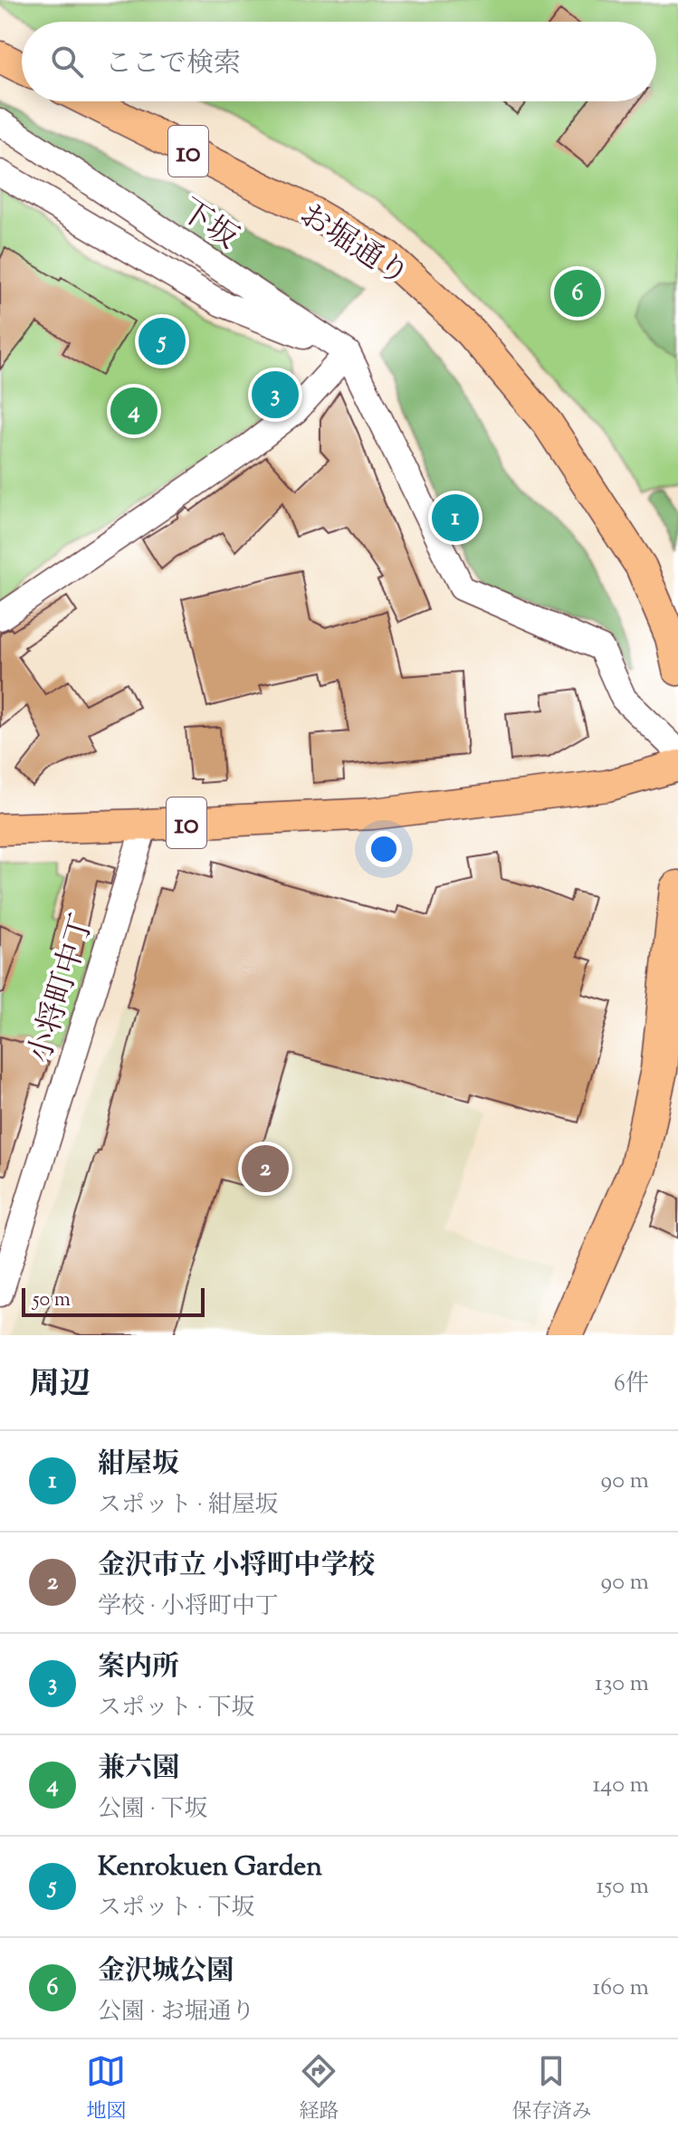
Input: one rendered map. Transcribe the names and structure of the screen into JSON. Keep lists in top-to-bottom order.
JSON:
{
  "streets": {
    "main road": ["10", "お堀通り"],
    "street": ["下坂", "小将町中丁"]
  },
  "crossings": [
    ["10", "小将町中丁"]
  ],
  "scale_bar": "50 m",
  "page": {
    "search": "ここで検索",
    "pins": [
      "6",
      "5",
      "3",
      "4",
      "1",
      "2"
    ],
    "scale": "50 m",
    "heading": ["周辺", "6件"],
    "list": [
      {
        "mark": "1",
        "name": "紺屋坂",
        "note": "スポット · 紺屋坂",
        "value": "90 m"
      },
      {
        "mark": "2",
        "name": "金沢市立 小将町中学校",
        "note": "学校 · 小将町中丁",
        "value": "90 m"
      },
      {
        "mark": "3",
        "name": "案内所",
        "note": "スポット · 下坂",
        "value": "130 m"
      },
      {
        "mark": "4",
        "name": "兼六園",
        "note": "公園 · 下坂",
        "value": "140 m"
      },
      {
        "mark": "5",
        "name": "Kenrokuen Garden",
        "note": "スポット · 下坂",
        "value": "150 m"
      },
      {
        "mark": "6",
        "name": "金沢城公園",
        "note": "公園 · お堀通り",
        "value": "160 m"
      }
    ],
    "nav": ["地図", "経路", "保存済み"]
  }
}
